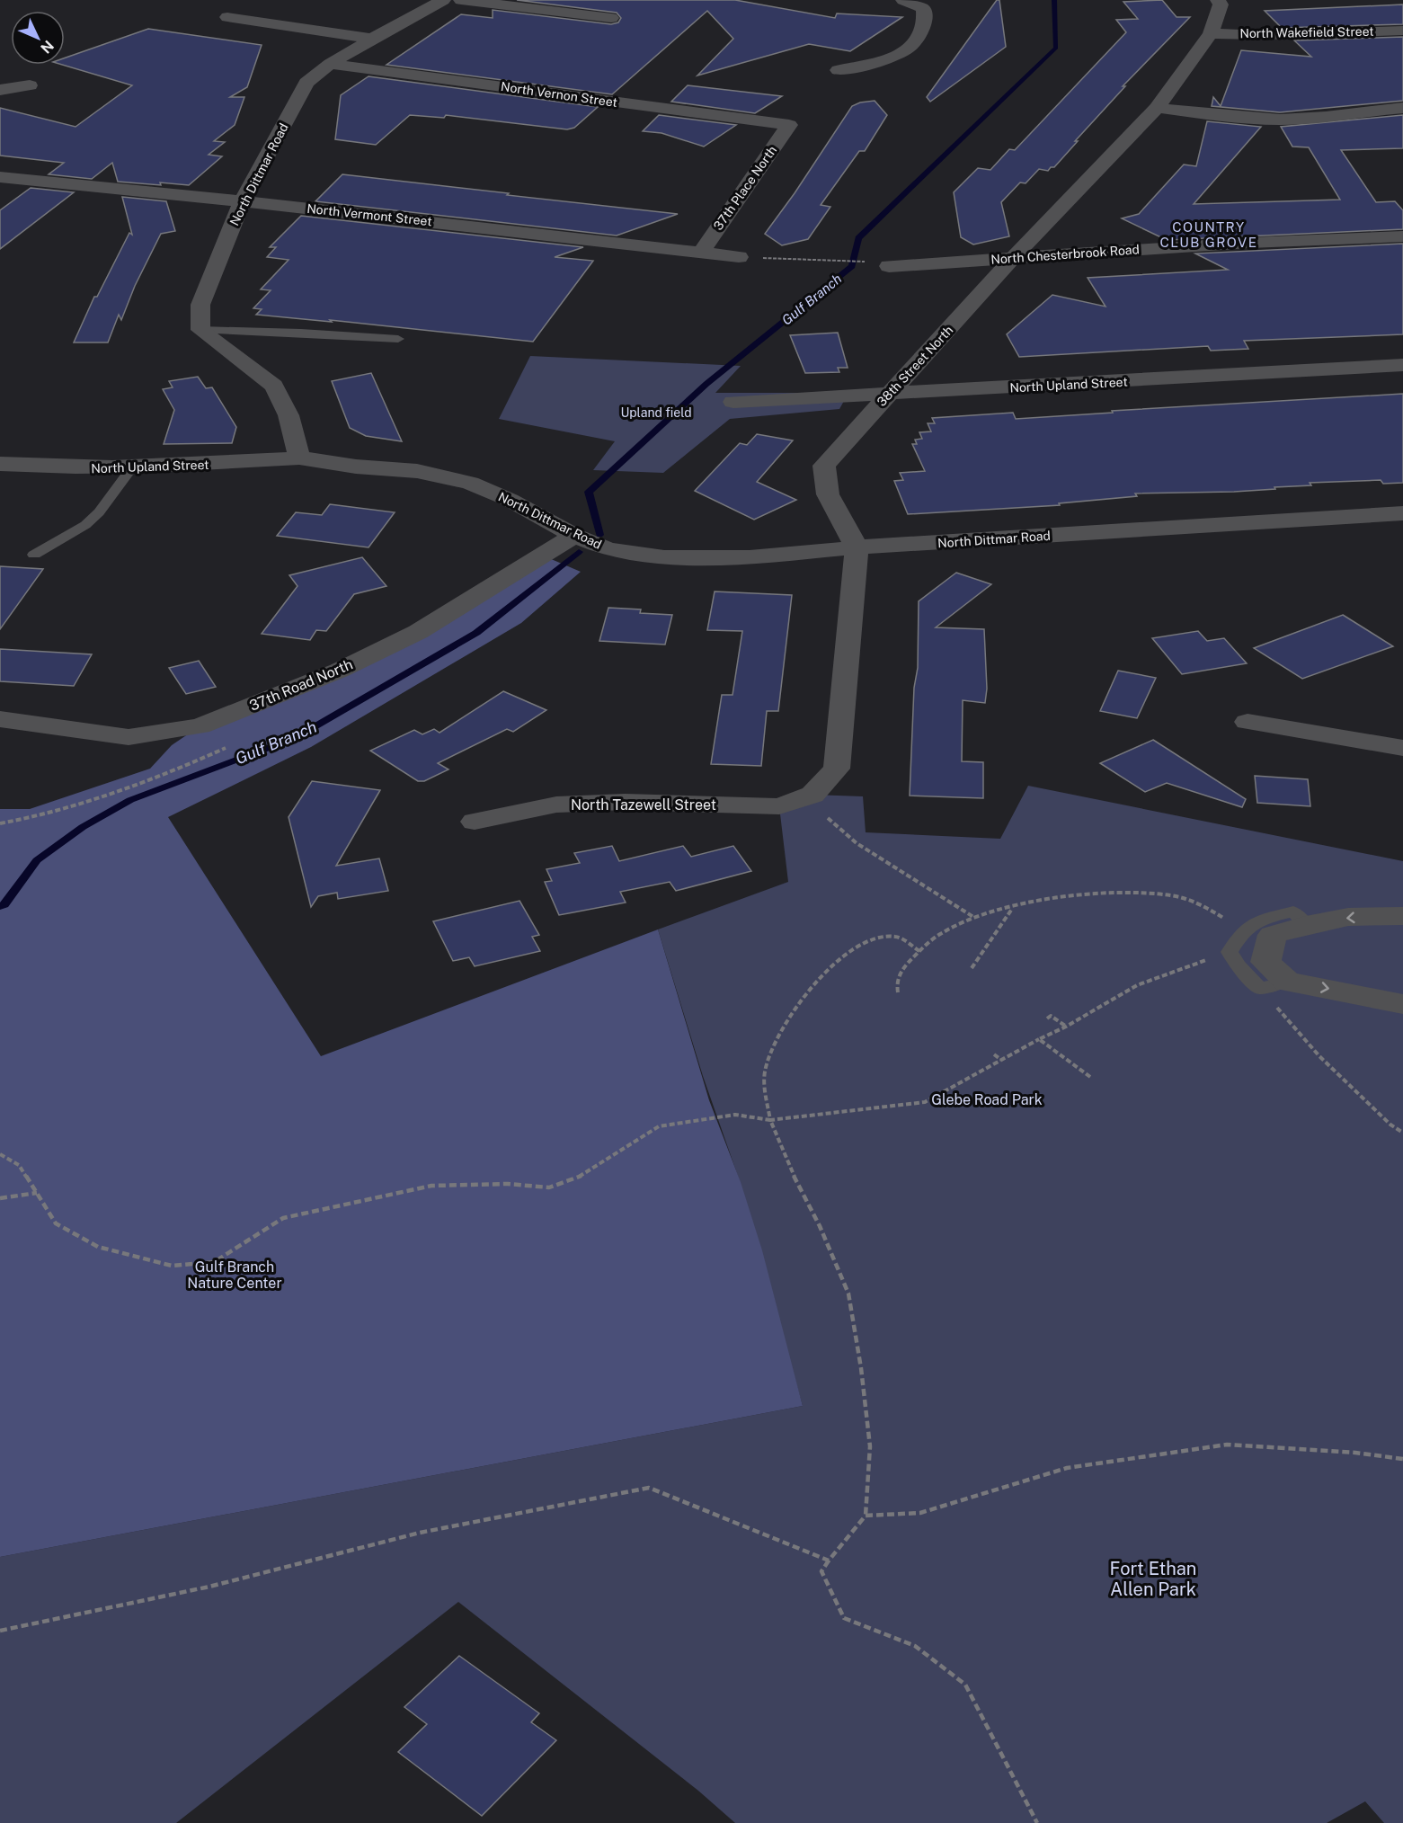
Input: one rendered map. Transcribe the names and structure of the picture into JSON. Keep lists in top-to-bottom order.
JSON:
{
  "streets": {
    "street": [
      "North Wakefield Street",
      "North Vernon Street",
      "North Dittmar Road",
      "37th Place North",
      "North Vermont Street",
      "North Chesterbrook Road",
      "38th Street North",
      "North Upland Street",
      "37th Road North",
      "North Tazewell Street"
    ]
  },
  "crossings": [
    ["North Wakefield Street", "38th Street North"],
    ["North Vernon Street", "North Dittmar Road"],
    ["North Vernon Street", "37th Place North"],
    ["North Dittmar Road", "North Vermont Street"],
    ["North Dittmar Road", "38th Street North"],
    ["North Dittmar Road", "North Upland Street"],
    ["North Dittmar Road", "37th Road North"],
    ["North Dittmar Road", "North Tazewell Street"],
    ["37th Place North", "North Vermont Street"],
    ["North Chesterbrook Road", "38th Street North"],
    ["38th Street North", "North Upland Street"],
    ["38th Street North", "North Tazewell Street"]
  ],
  "districts": ["COUNTRY CLUB GROVE"],
  "water": ["Gulf Branch"],
  "parks": [
    "Upland field",
    "Glebe Road Park",
    "Gulf Branch Nature Center",
    "Fort Ethan Allen Park"
  ],
  "north": "bottom right"
}
